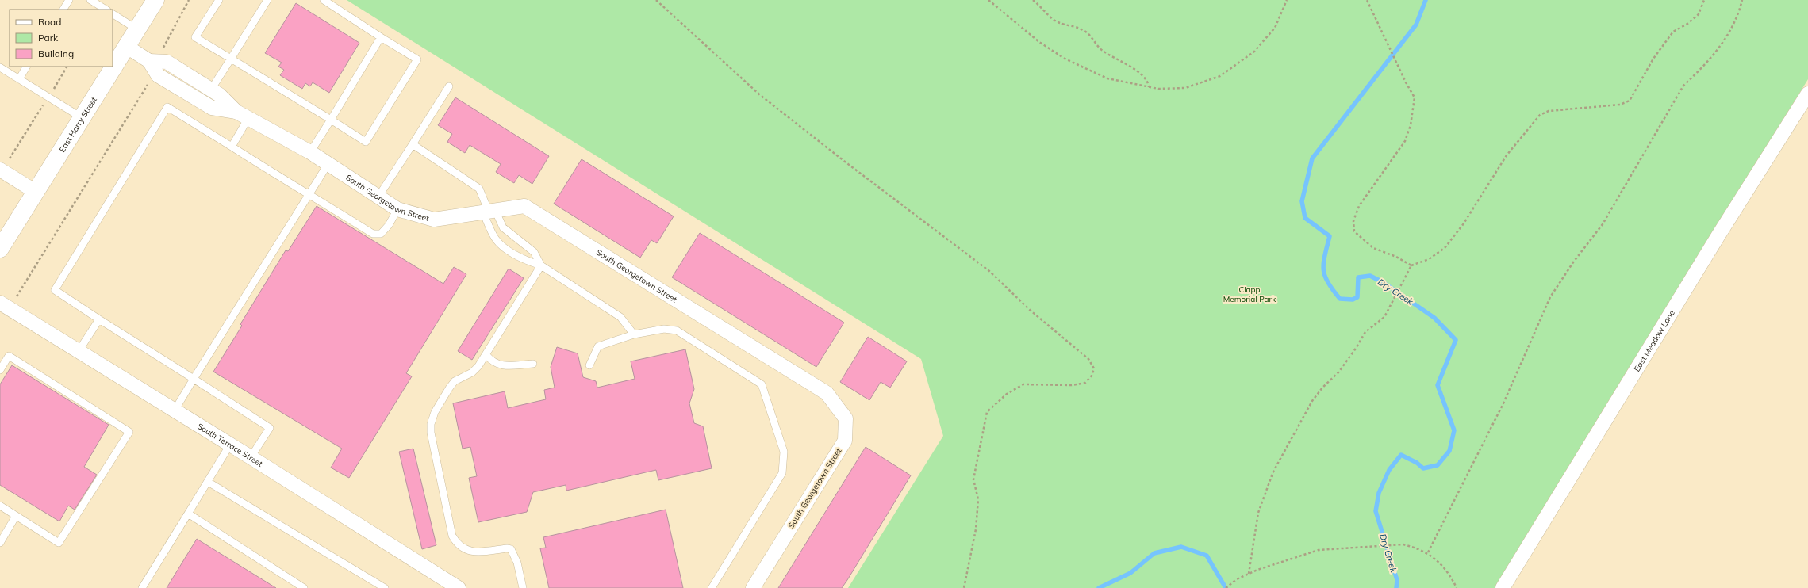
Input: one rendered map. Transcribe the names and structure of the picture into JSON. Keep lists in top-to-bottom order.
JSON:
{
  "streets": {
    "main road": ["East Harry Street"],
    "street": ["South Georgetown Street", "East Meadow Lane", "South Terrace Street"]
  },
  "crossings": [
    ["East Harry Street", "South Georgetown Street"]
  ],
  "water": ["Dry Creek"],
  "parks": ["Clapp Memorial Park"],
  "legend": ["Road", "Park", "Building"]
}
